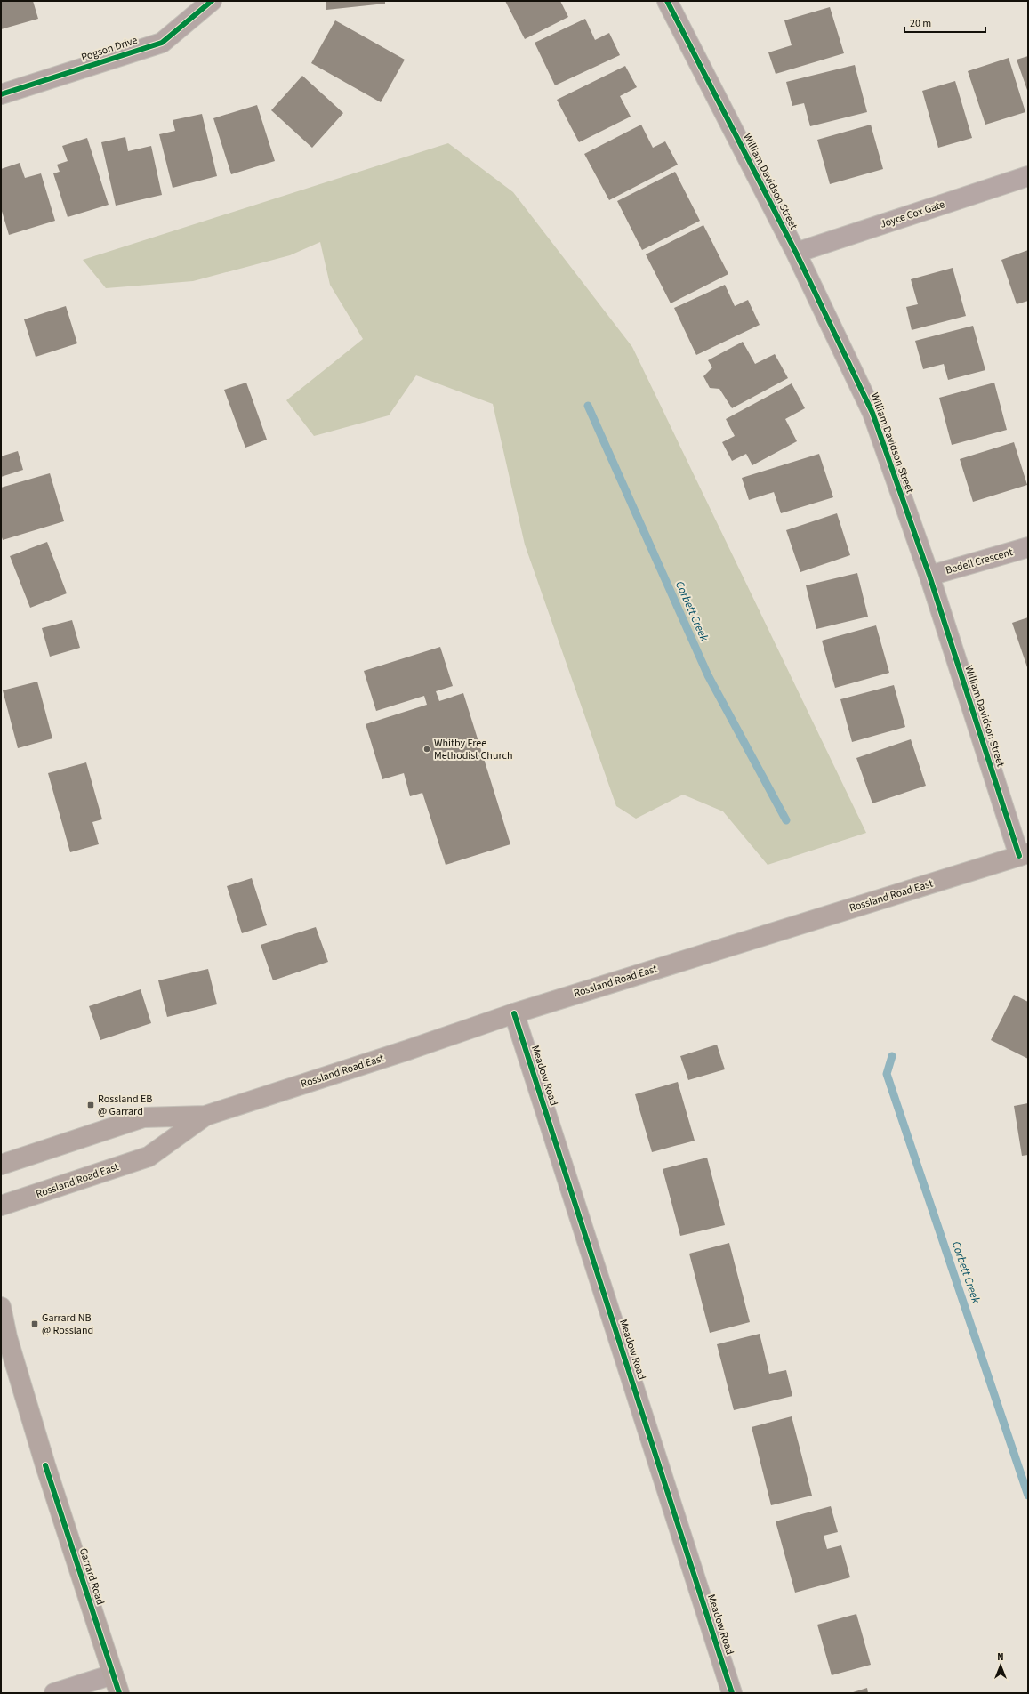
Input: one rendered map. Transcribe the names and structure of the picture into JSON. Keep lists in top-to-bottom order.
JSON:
{
  "streets": {
    "main road": ["Rossland Road East", "Garrard Road"],
    "street": [
      "Pogson Drive",
      "William Davidson Street",
      "Joyce Cox Gate",
      "Bedell Crescent",
      "Meadow Road"
    ]
  },
  "crossings": [
    ["William Davidson Street", "Joyce Cox Gate"],
    ["William Davidson Street", "Bedell Crescent"],
    ["William Davidson Street", "Rossland Road East"],
    ["Rossland Road East", "Meadow Road"]
  ],
  "water": ["Corbett Creek"],
  "places": {
    "other": ["Whitby Free Methodist Church"],
    "transit": ["Rossland EB @ Garrard", "Garrard NB @ Rossland"]
  },
  "scale_bar": "20 m",
  "north": "top"
}
